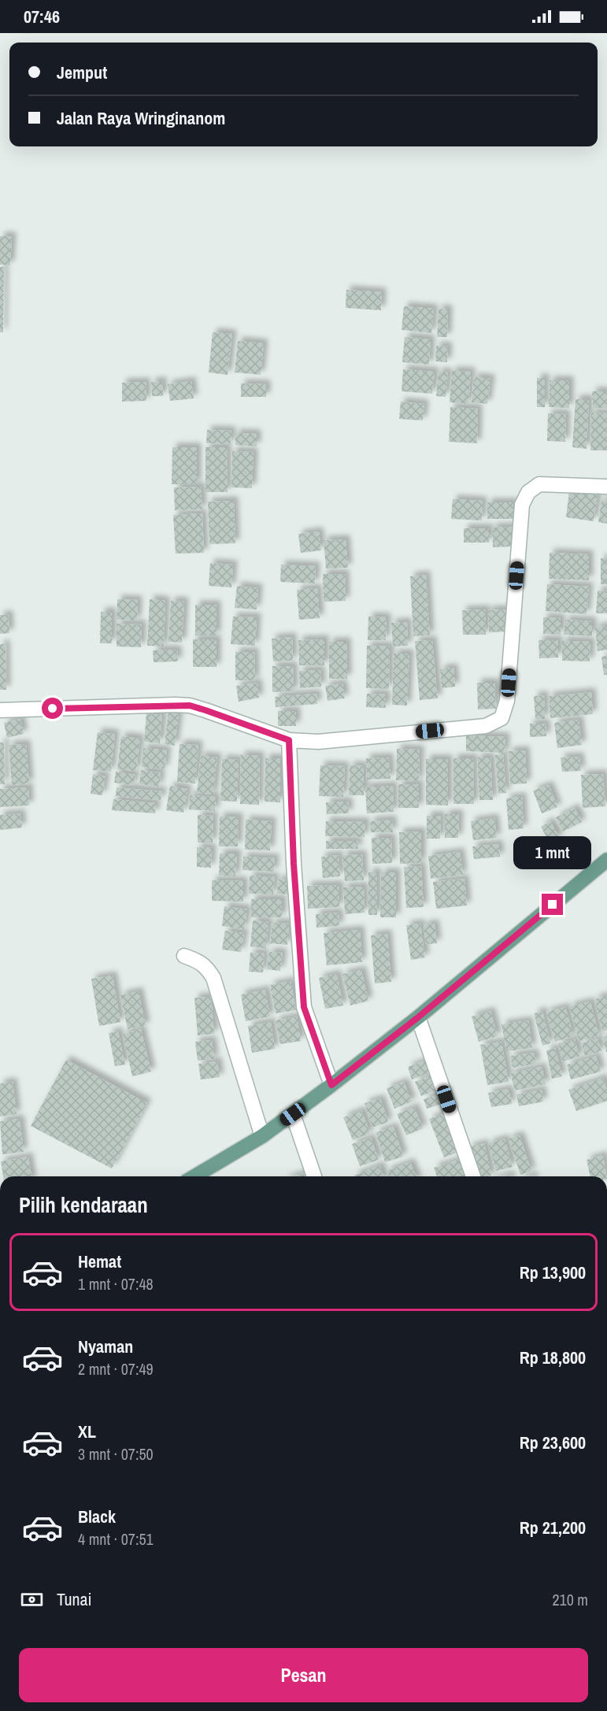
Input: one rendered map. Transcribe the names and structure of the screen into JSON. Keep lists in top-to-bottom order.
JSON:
{
  "page": {
    "status": "07:46",
    "banner": ["Jemput", "Jalan Raya Wringinanom"],
    "bubble": "1 mnt",
    "heading": "Pilih kendaraan",
    "list": [
      {
        "name": "Hemat",
        "note": "1 mnt · 07:48",
        "value": "Rp 13,900"
      },
      {
        "name": "Nyaman",
        "note": "2 mnt · 07:49",
        "value": "Rp 18,800"
      },
      {
        "name": "XL",
        "note": "3 mnt · 07:50",
        "value": "Rp 23,600"
      },
      {
        "name": "Black",
        "note": "4 mnt · 07:51",
        "value": "Rp 21,200"
      }
    ],
    "pay": ["Tunai", "210 m"],
    "buttons": "Pesan"
  }
}
